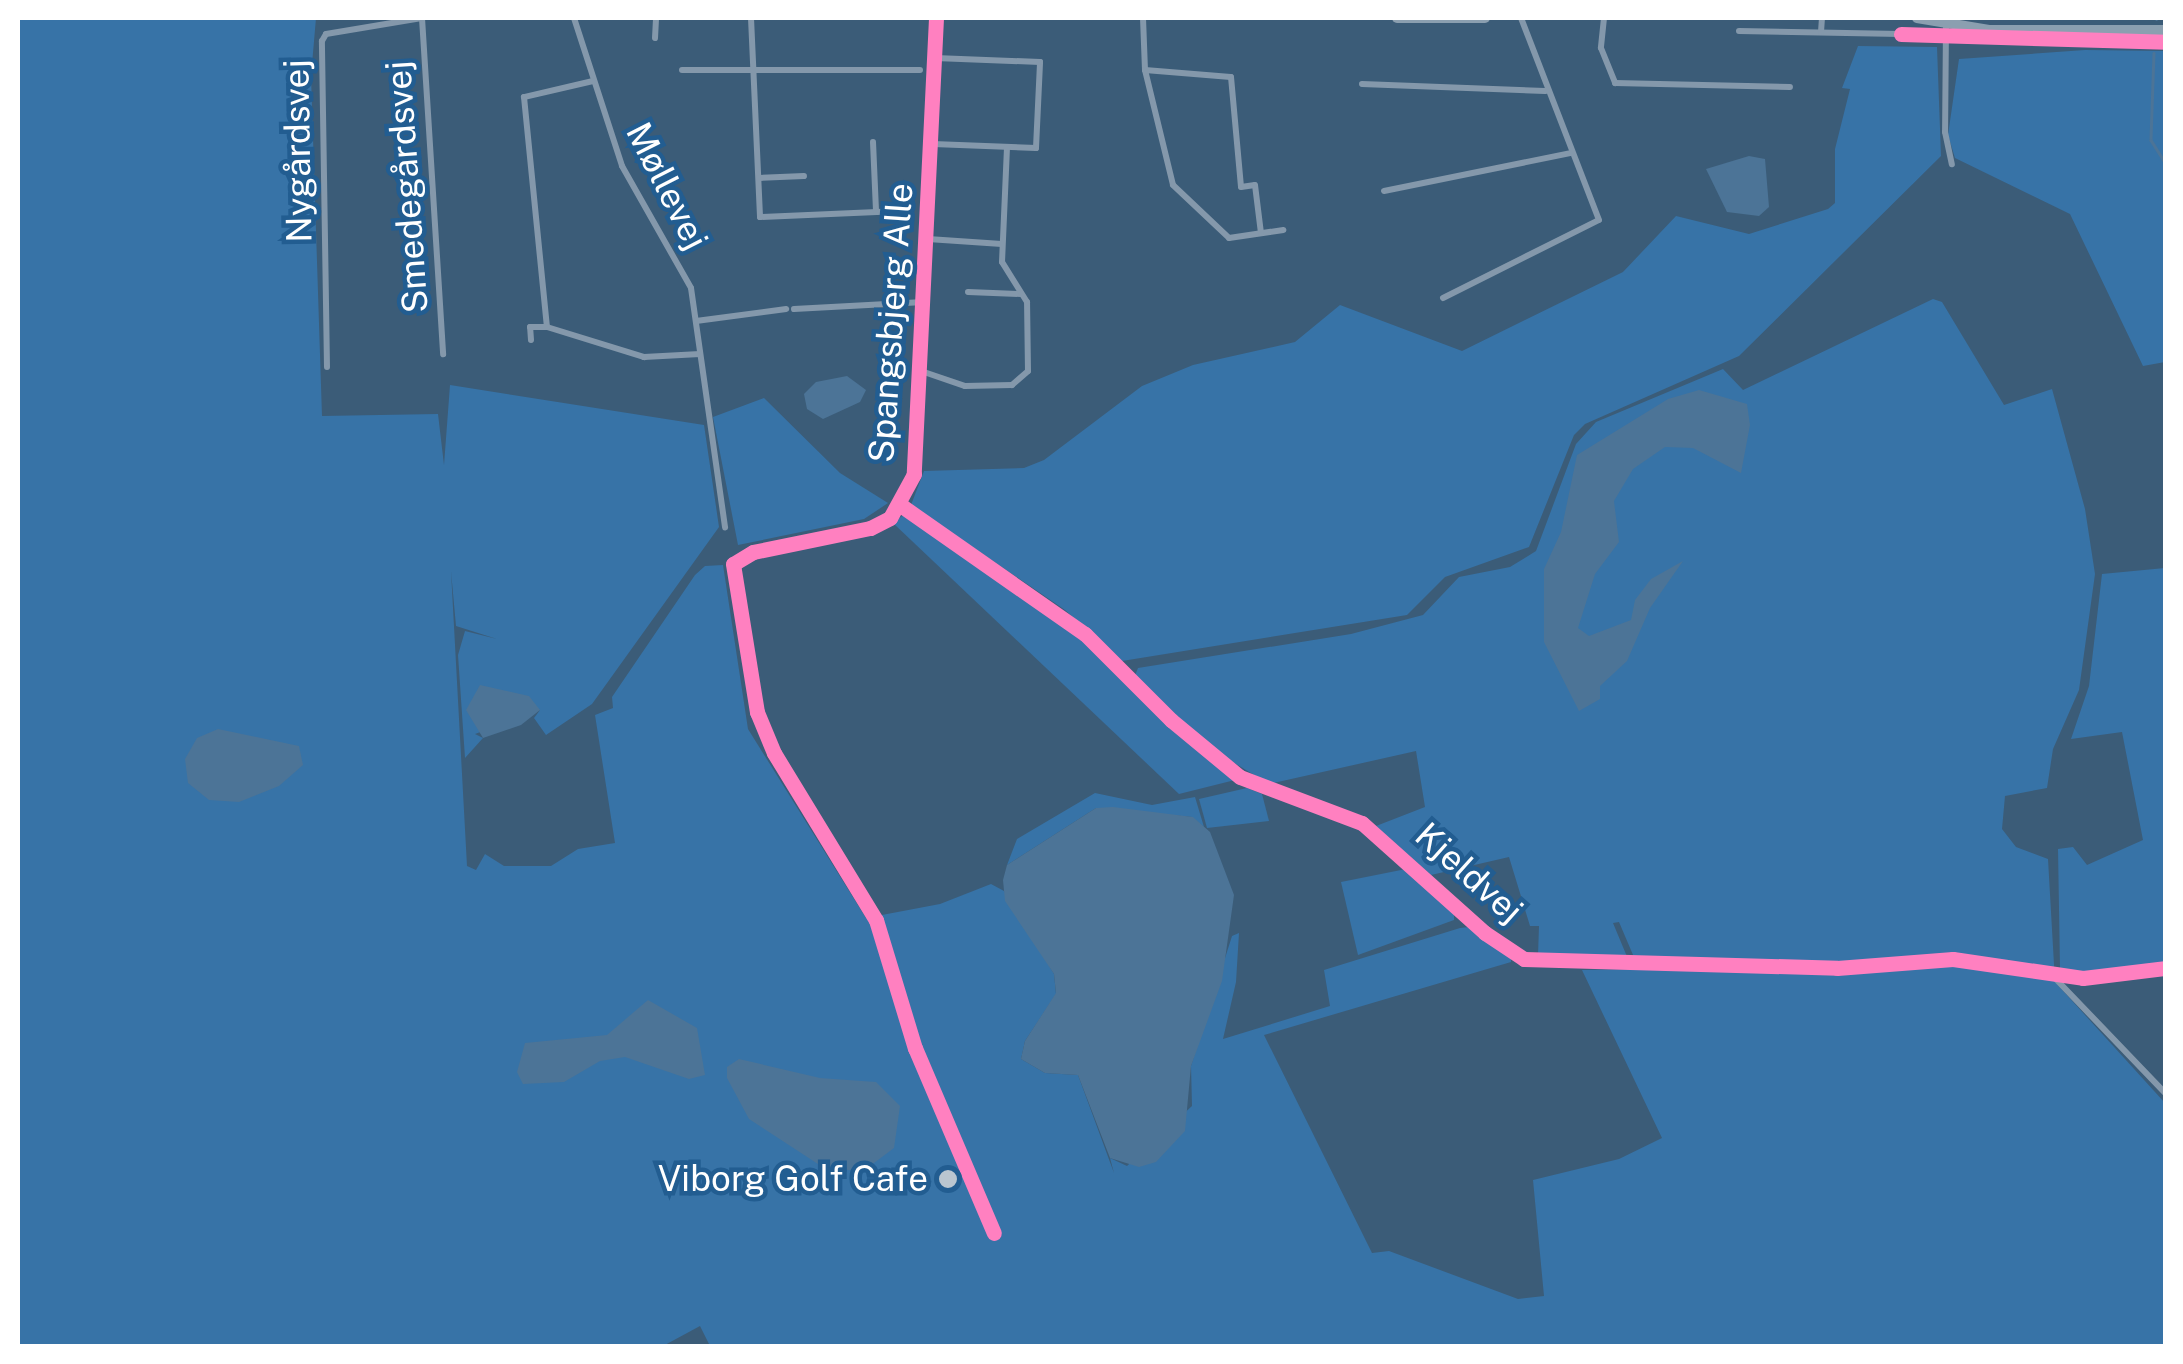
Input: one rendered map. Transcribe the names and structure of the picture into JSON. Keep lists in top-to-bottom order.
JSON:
{
  "streets": {
    "street": [
      "Nygårdsvej",
      "Møllevej",
      "Smedegårdsvej",
      "Spangsbjerg Alle",
      "Kjeldvej"
    ]
  },
  "crossings": [
    ["Nygårdsvej", "Smedegårdsvej"],
    ["Spangsbjerg Alle", "Kjeldvej"]
  ],
  "places": ["Viborg Golf Cafe"]
}
